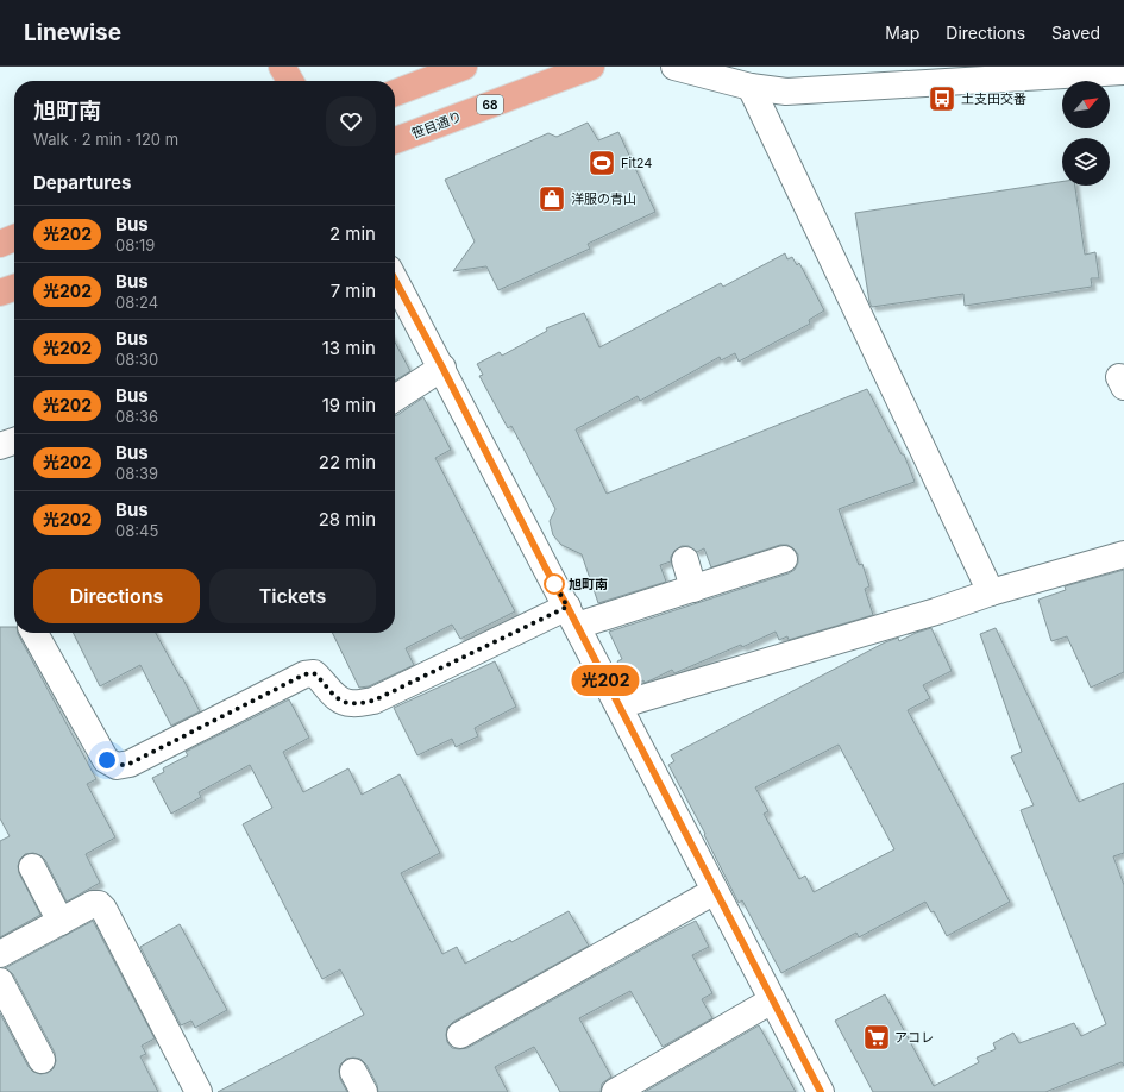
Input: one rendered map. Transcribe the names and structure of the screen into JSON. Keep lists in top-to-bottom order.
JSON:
{
  "streets": {
    "main road": ["68", "笹目通り"]
  },
  "places": {
    "bus stop": ["土支田交番"],
    "sports": ["Fit24"],
    "shop": ["洋服の青山"],
    "other": ["旭町南"],
    "supermarket": ["アコレ"]
  },
  "lines": ["bus line 光202"],
  "north": "top right",
  "page": {
    "header": "Linewise",
    "nav": ["Map", "Directions", "Saved"],
    "on_map": "光202",
    "heading": [
      ["旭町南", "Walk · 2 min · 120 m"],
      "Departures"
    ],
    "list": [
      {
        "mark": "光202",
        "name": "Bus",
        "note": "08:19",
        "value": "2 min"
      },
      {
        "mark": "光202",
        "name": "Bus",
        "note": "08:24",
        "value": "7 min"
      },
      {
        "mark": "光202",
        "name": "Bus",
        "note": "08:30",
        "value": "13 min"
      },
      {
        "mark": "光202",
        "name": "Bus",
        "note": "08:36",
        "value": "19 min"
      },
      {
        "mark": "光202",
        "name": "Bus",
        "note": "08:39",
        "value": "22 min"
      },
      {
        "mark": "光202",
        "name": "Bus",
        "note": "08:45",
        "value": "28 min"
      }
    ],
    "buttons": ["Directions", "Tickets"]
  }
}
